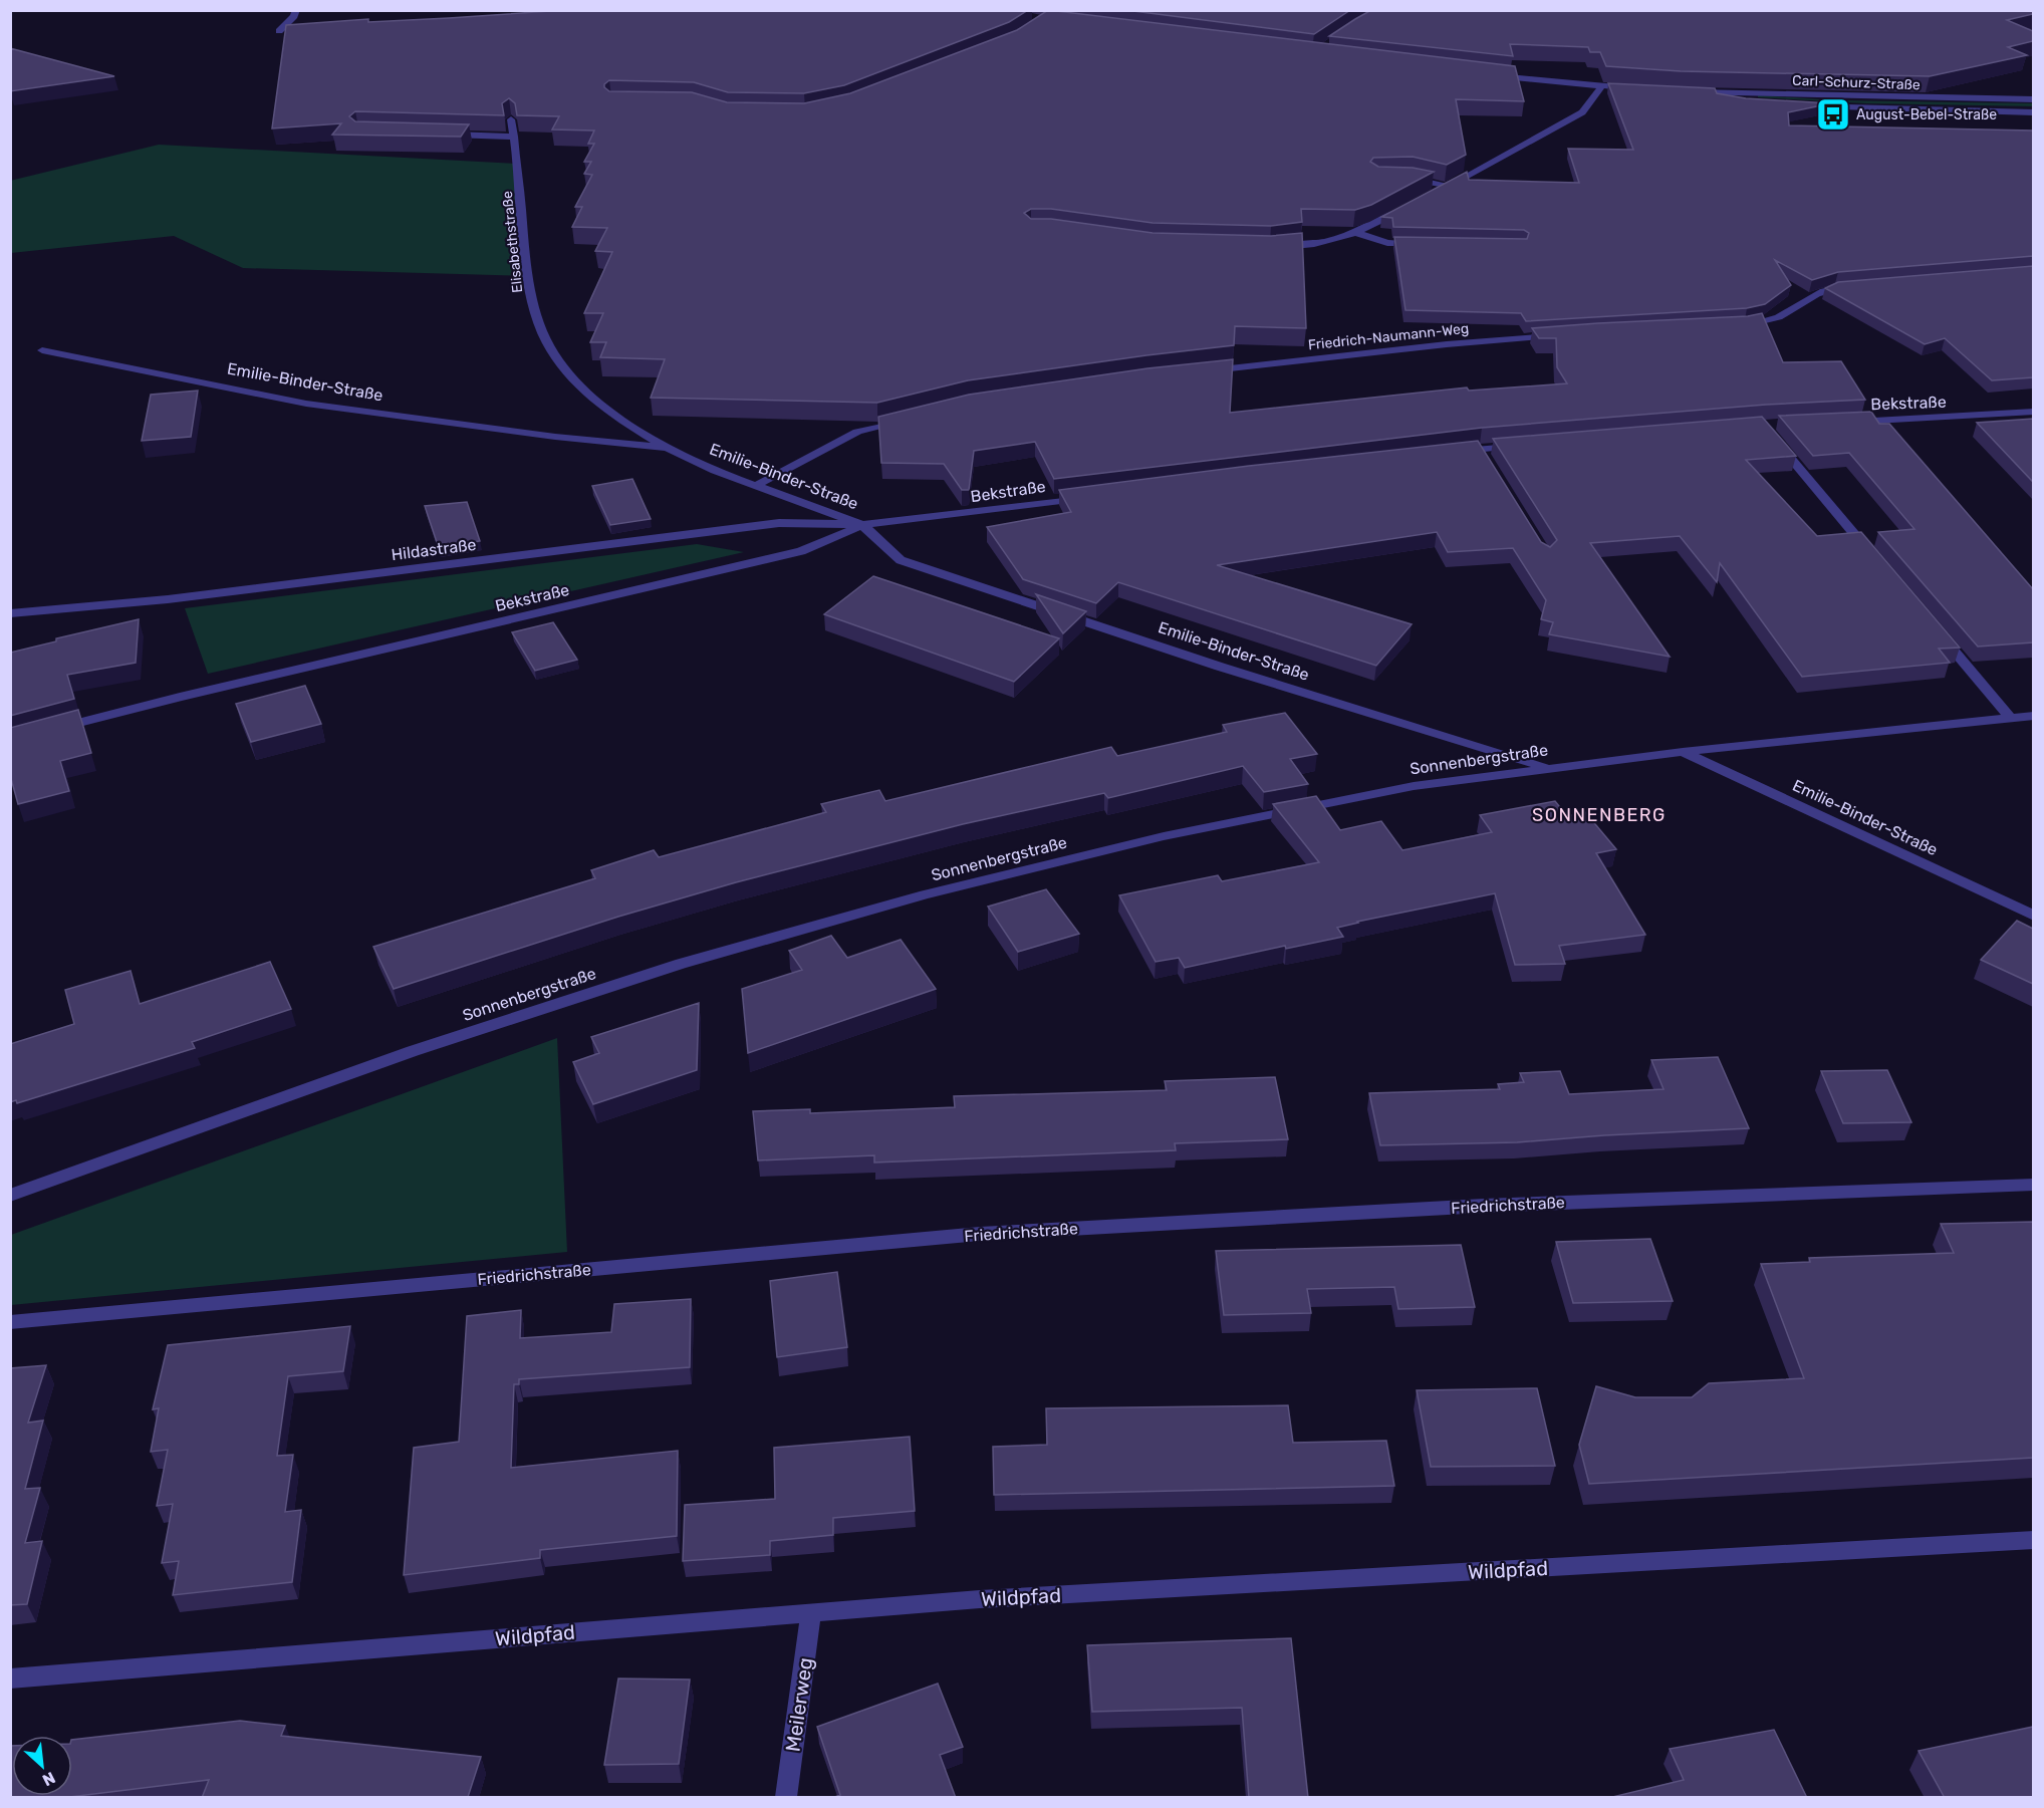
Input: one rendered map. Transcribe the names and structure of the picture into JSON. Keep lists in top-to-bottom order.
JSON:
{
  "streets": {
    "street": [
      "Carl-Schurz-Straße",
      "Elisabethstraße",
      "Friedrich-Naumann-Weg",
      "Emilie-Binder-Straße",
      "Bekstraße",
      "Hildastraße",
      "Sonnenbergstraße",
      "Friedrichstraße",
      "Wildpfad",
      "Meilerweg"
    ]
  },
  "crossings": [
    ["Elisabethstraße", "Emilie-Binder-Straße"],
    ["Emilie-Binder-Straße", "Bekstraße"],
    ["Emilie-Binder-Straße", "Hildastraße"],
    ["Emilie-Binder-Straße", "Sonnenbergstraße"],
    ["Bekstraße", "Hildastraße"],
    ["Wildpfad", "Meilerweg"]
  ],
  "districts": ["SONNENBERG"],
  "places": {
    "bus stop": ["August-Bebel-Straße"]
  },
  "north": "bottom right"
}
